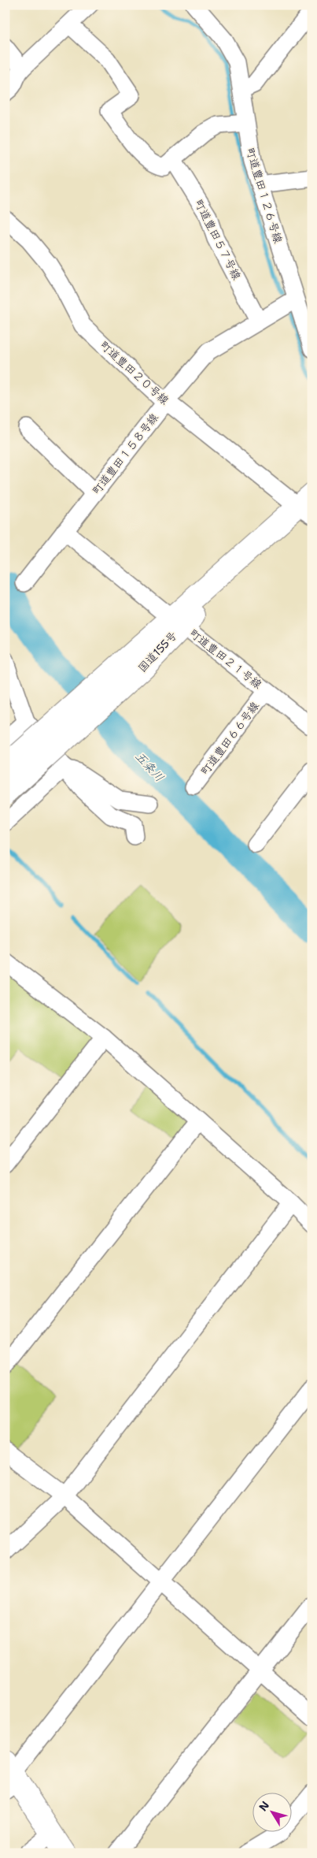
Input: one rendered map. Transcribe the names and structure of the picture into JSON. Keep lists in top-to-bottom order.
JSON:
{
  "streets": {
    "main road": ["国道155号"],
    "street": [
      "町道豊田１２６号線",
      "町道豊田５７号線",
      "町道豊田２０号線",
      "町道豊田１５８号線",
      "町道豊田２１号線",
      "町道豊田６６号線"
    ]
  },
  "crossings": [
    ["町道豊田１２６号線", "町道豊田１５８号線"],
    ["町道豊田５７号線", "町道豊田１５８号線"],
    ["町道豊田２０号線", "町道豊田１５８号線"],
    ["町道豊田２０号線", "国道155号"],
    ["町道豊田１５８号線", "町道豊田２１号線"],
    ["国道155号", "町道豊田２１号線"],
    ["町道豊田２１号線", "町道豊田６６号線"]
  ],
  "water": ["五条川"],
  "north": "top left"
}
